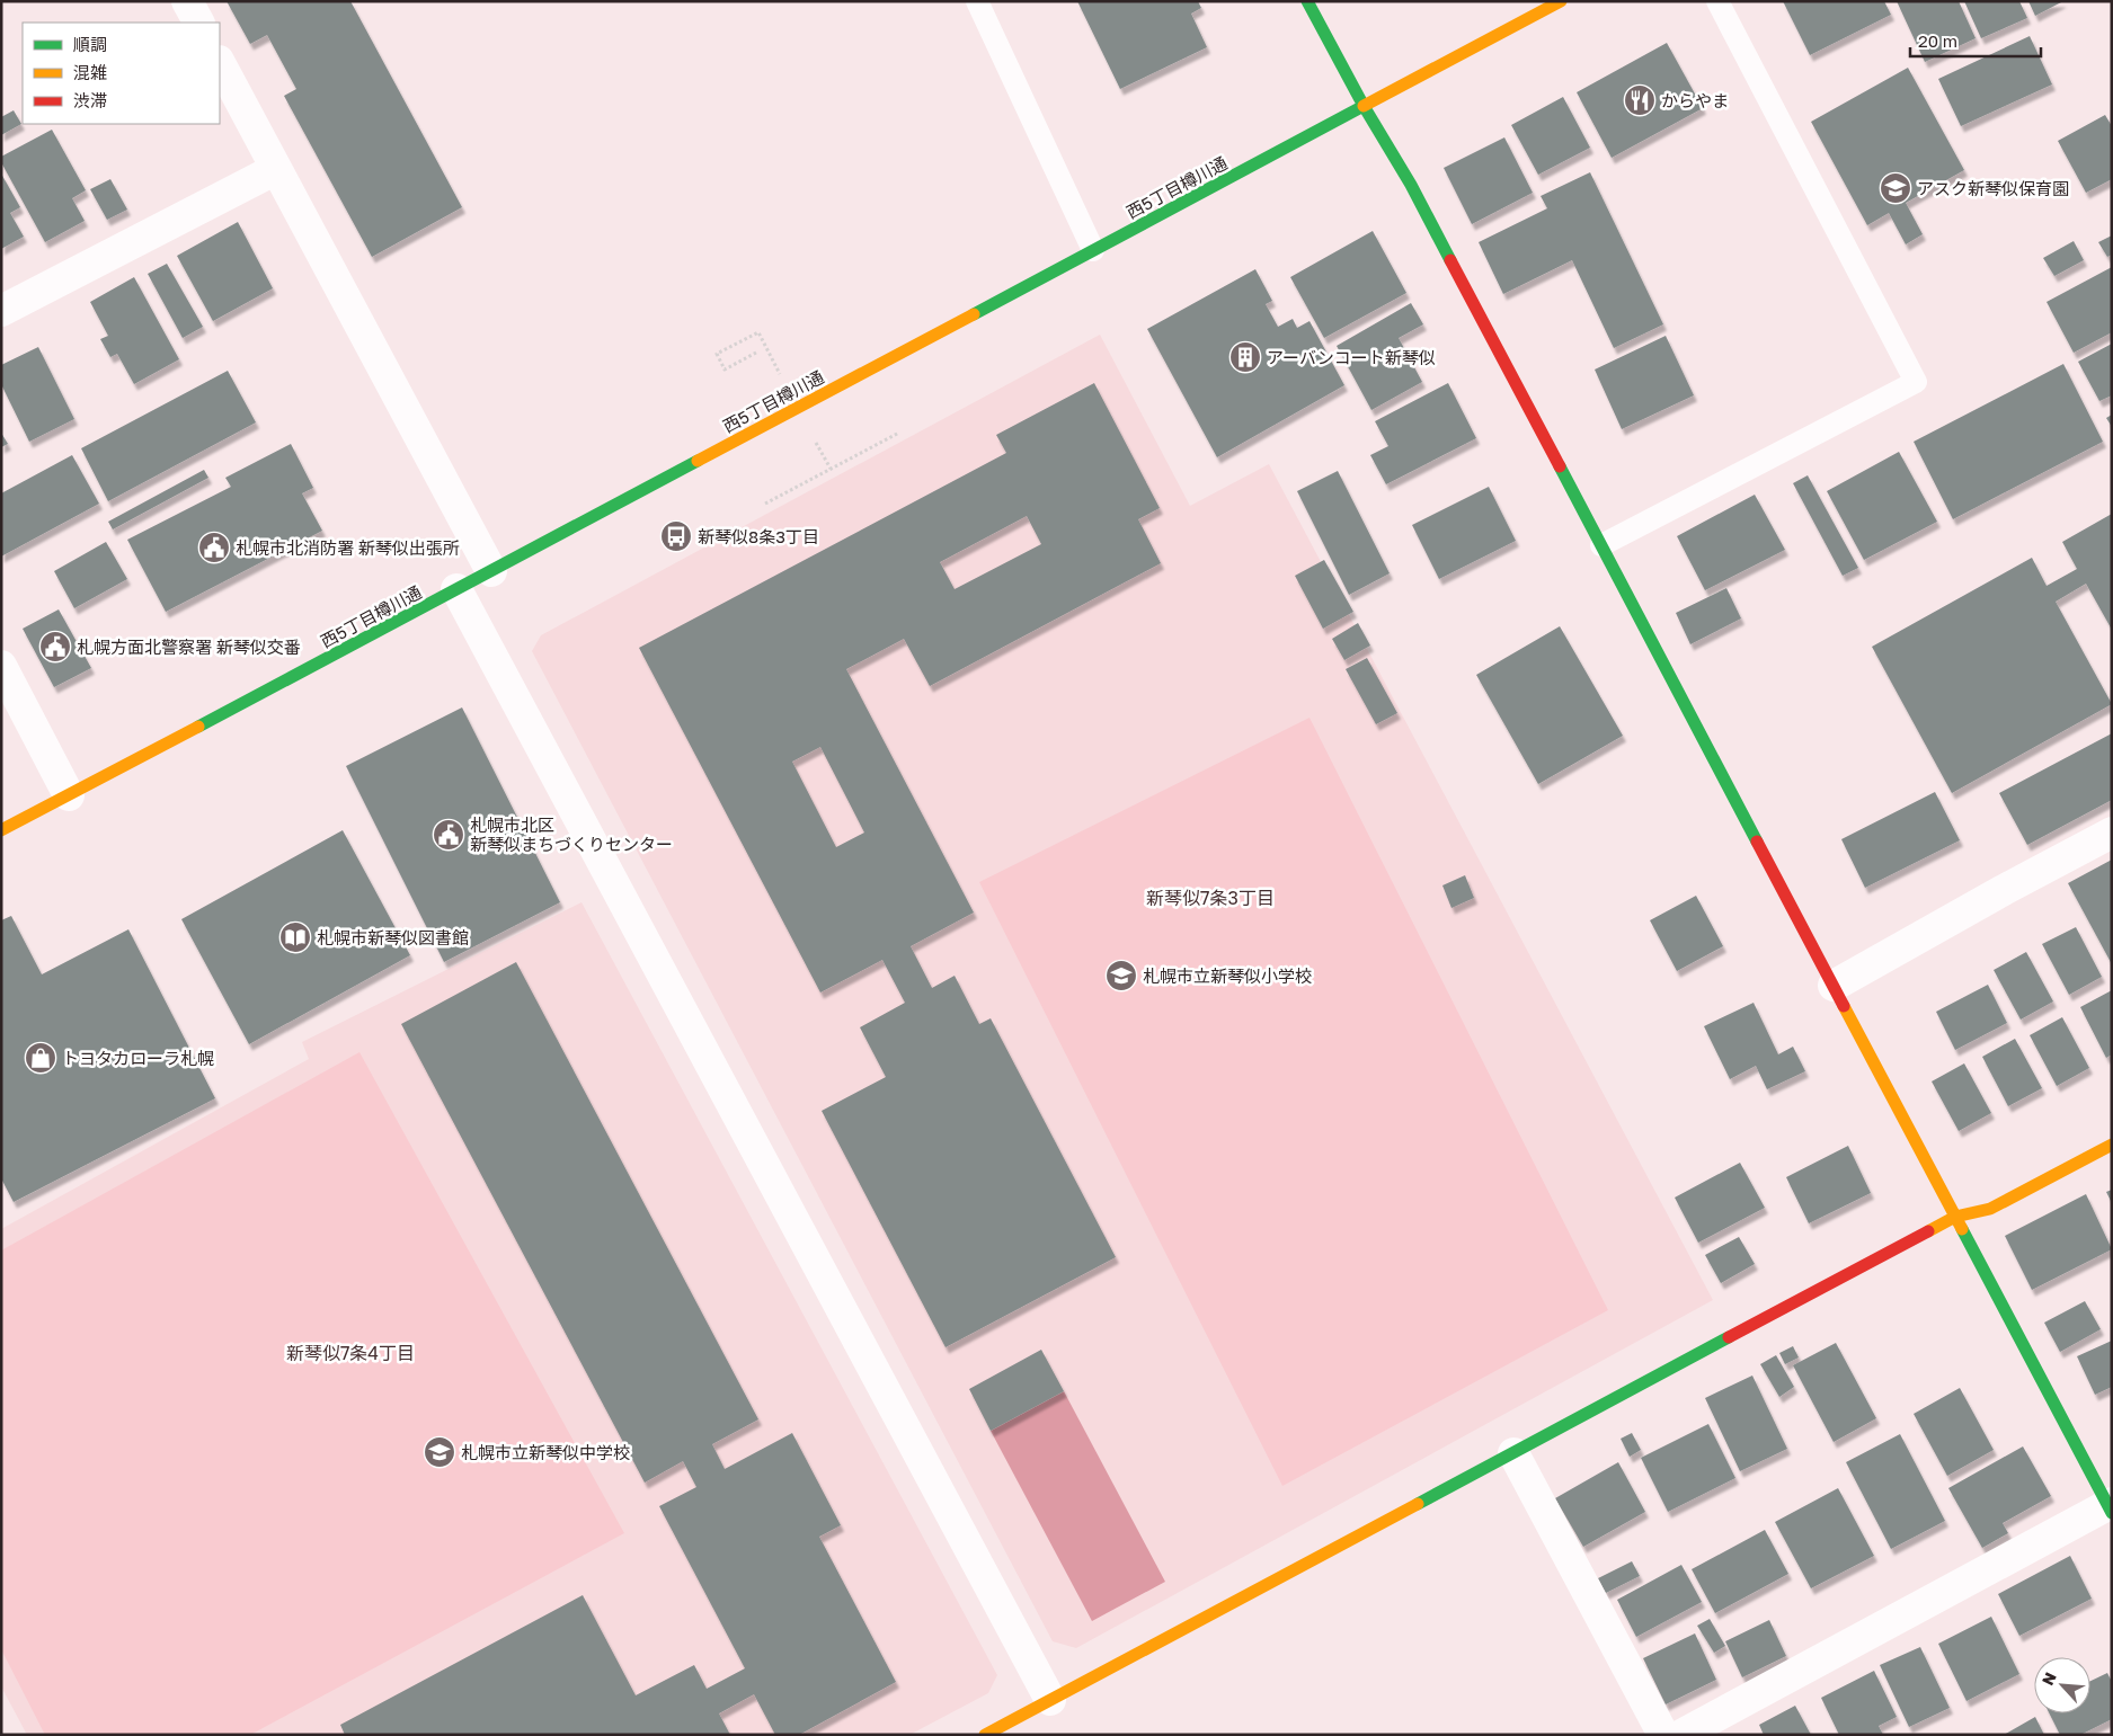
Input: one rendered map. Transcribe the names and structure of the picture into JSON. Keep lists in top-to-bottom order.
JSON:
{
  "streets": {
    "street": ["西5丁目樽川通"]
  },
  "districts": ["新琴似7条3丁目", "新琴似7条4丁目"],
  "places": {
    "restaurant": ["からやま"],
    "school or university": ["アスク新琴似保育園", "札幌市立新琴似小学校", "札幌市立新琴似中学校"],
    "building": ["アーバンコート新琴似"],
    "bus stop": ["新琴似8条3丁目"],
    "public building": ["札幌市北消防署 新琴似出張所", "札幌方面北警察署 新琴似交番", "札幌市北区 新琴似まちづくりセンター"],
    "library": ["札幌市新琴似図書館"],
    "shop": ["トヨタカローラ札幌"]
  },
  "legend": ["順調", "混雑", "渋滞"],
  "scale_bar": "20 m",
  "north": "top left"
}
